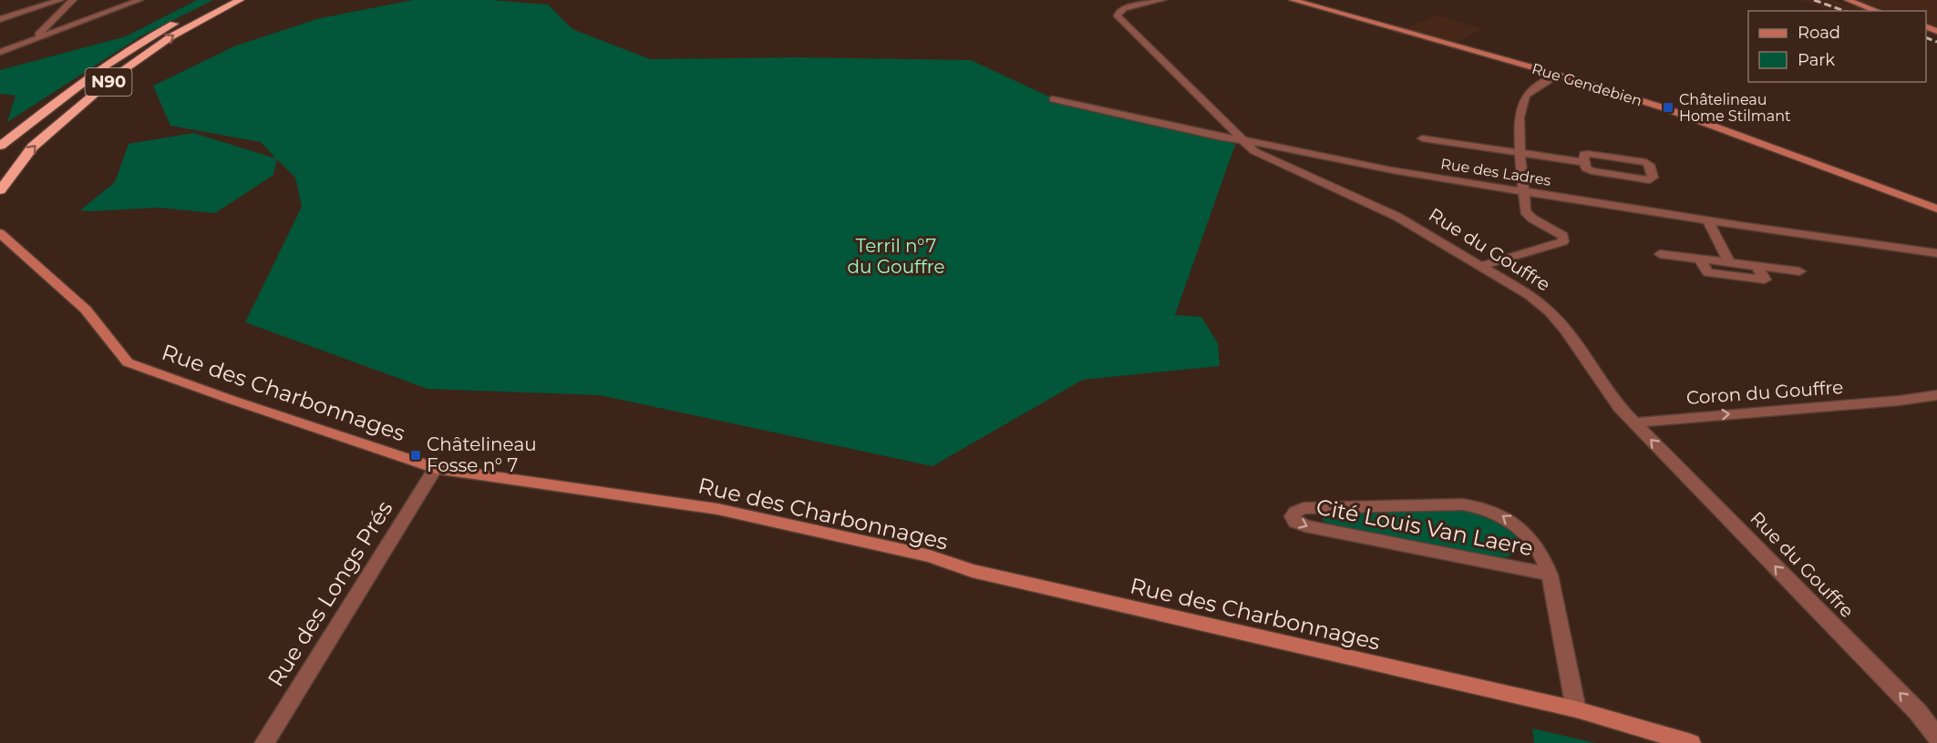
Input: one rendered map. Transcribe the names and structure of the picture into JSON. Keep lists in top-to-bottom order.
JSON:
{
  "streets": {
    "highway": ["N90"],
    "street": [
      "Rue Gendebien",
      "Rue des Ladres",
      "Rue du Gouffre",
      "Rue des Charbonnages",
      "Coron du Gouffre",
      "Cité Louis Van Laere",
      "Rue des Longs Prés"
    ]
  },
  "crossings": [
    ["Rue des Ladres", "Rue du Gouffre"],
    ["Rue du Gouffre", "Coron du Gouffre"],
    ["Rue des Charbonnages", "Rue des Longs Prés"]
  ],
  "one_way": ["Rue du Gouffre", "Coron du Gouffre"],
  "parks": ["Terril n°7 du Gouffre"],
  "places": {
    "transit": ["Châtelineau Home Stilmant", "Châtelineau Fosse n° 7"]
  },
  "legend": ["Road", "Park"]
}
